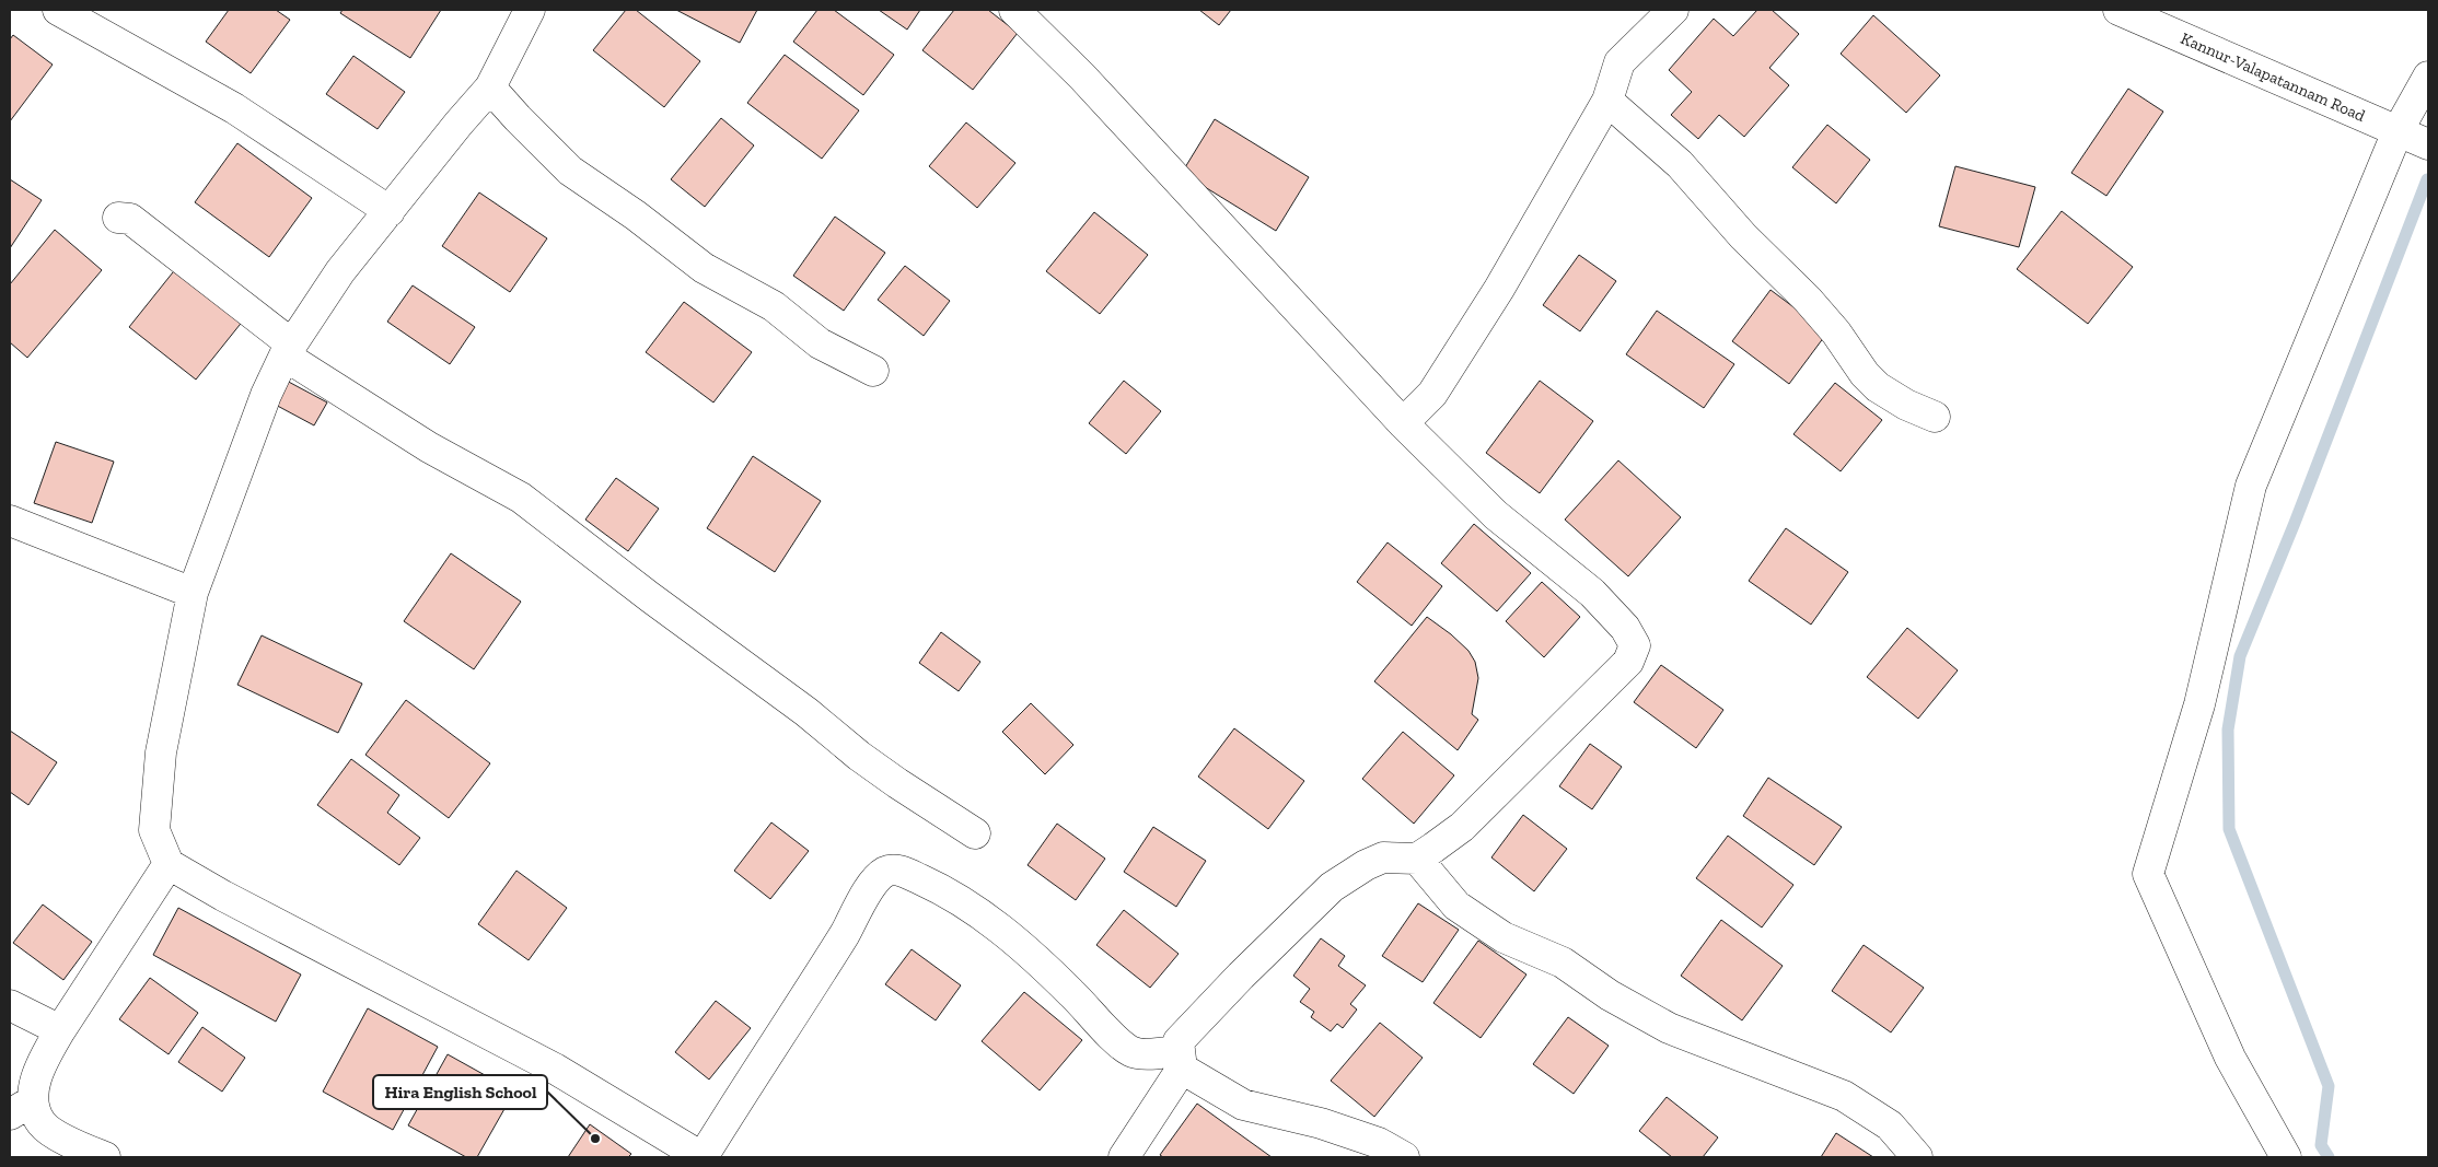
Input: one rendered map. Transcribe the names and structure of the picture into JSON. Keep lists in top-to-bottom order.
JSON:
{
  "streets": {
    "street": ["Kannur-Valapatannam Road"]
  },
  "places": ["Hira English School"]
}
